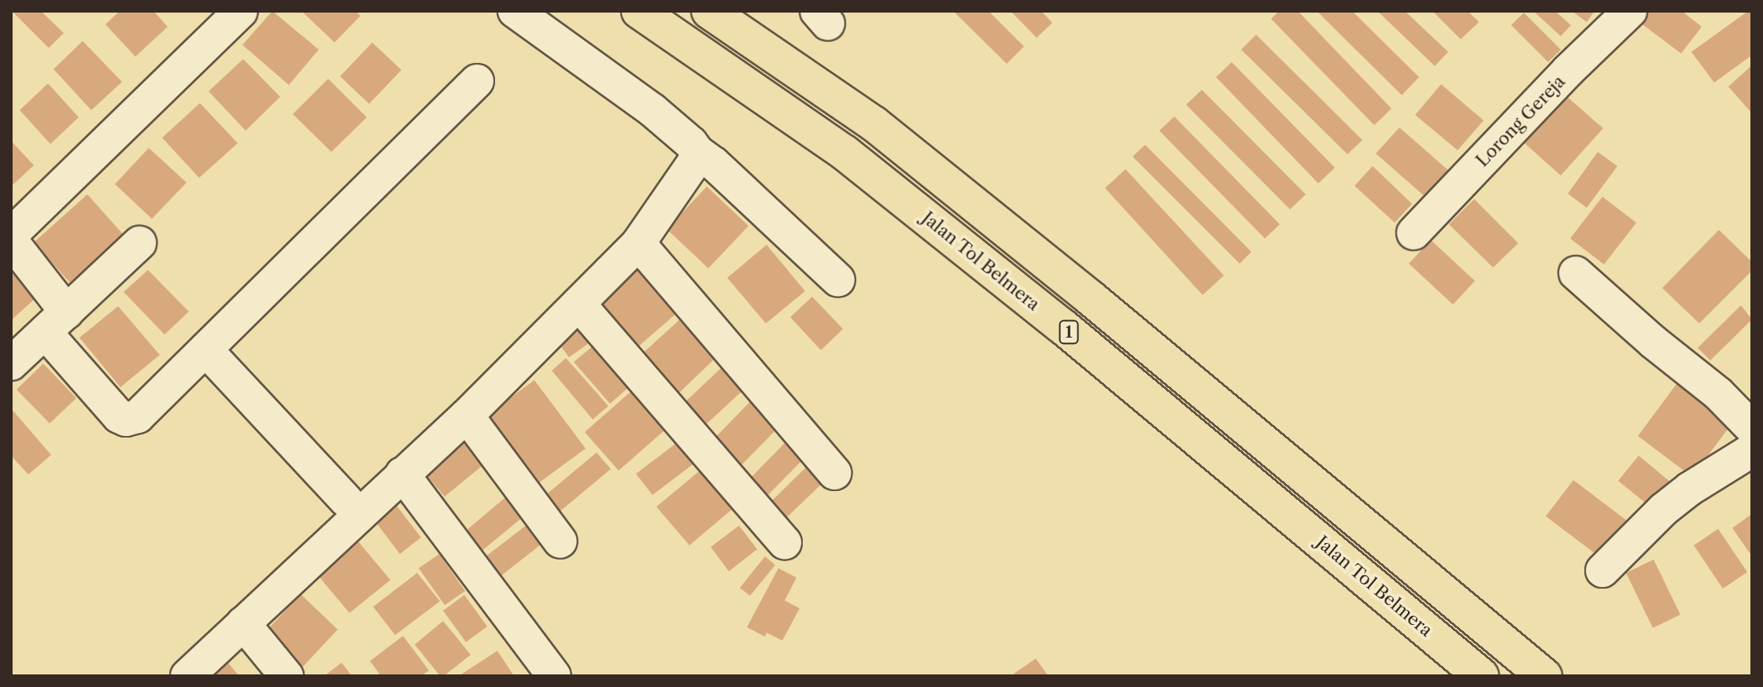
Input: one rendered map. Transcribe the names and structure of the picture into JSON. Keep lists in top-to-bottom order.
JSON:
{
  "streets": {
    "highway": ["Jalan Tol Belmera", "1"],
    "street": ["Lorong Gereja"]
  }
}
